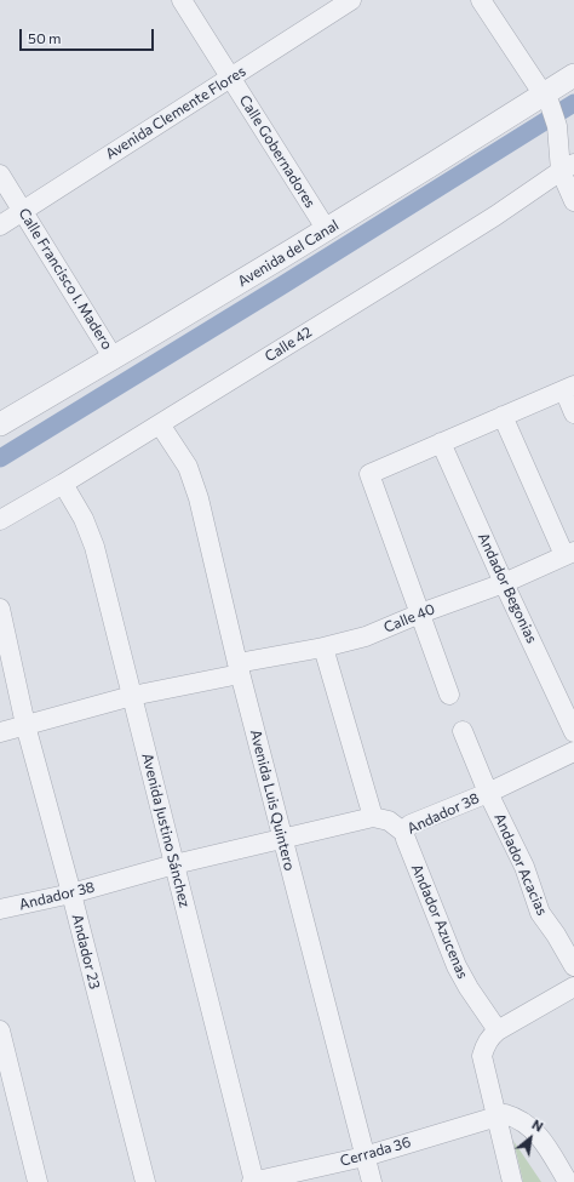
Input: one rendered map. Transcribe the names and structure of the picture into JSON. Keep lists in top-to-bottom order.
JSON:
{
  "streets": {
    "street": [
      "Avenida Clemente Flores",
      "Calle Gobernadores",
      "Avenida del Canal",
      "Calle Francisco I. Madero",
      "Calle 42",
      "Andador Begonias",
      "Calle 40",
      "Avenida Luis Quintero",
      "Andador 38",
      "Avenida Justino Sánchez",
      "Andador Acacias",
      "Andador Azucenas",
      "Andador 23",
      "Cerrada 36"
    ]
  },
  "crossings": [
    ["Avenida Clemente Flores", "Calle Gobernadores"],
    ["Avenida Clemente Flores", "Calle Francisco I. Madero"],
    ["Calle Gobernadores", "Avenida del Canal"],
    ["Avenida del Canal", "Calle Francisco I. Madero"],
    ["Calle 42", "Avenida Luis Quintero"],
    ["Calle 42", "Avenida Justino Sánchez"],
    ["Andador Begonias", "Calle 40"],
    ["Calle 40", "Avenida Luis Quintero"],
    ["Calle 40", "Avenida Justino Sánchez"],
    ["Calle 40", "Andador 23"],
    ["Avenida Luis Quintero", "Andador 38"],
    ["Avenida Luis Quintero", "Cerrada 36"],
    ["Andador 38", "Avenida Justino Sánchez"],
    ["Andador 38", "Andador Acacias"],
    ["Andador 38", "Andador Azucenas"],
    ["Andador 38", "Andador 23"],
    ["Avenida Justino Sánchez", "Cerrada 36"]
  ],
  "scale_bar": "50 m",
  "north": "top right"
}
